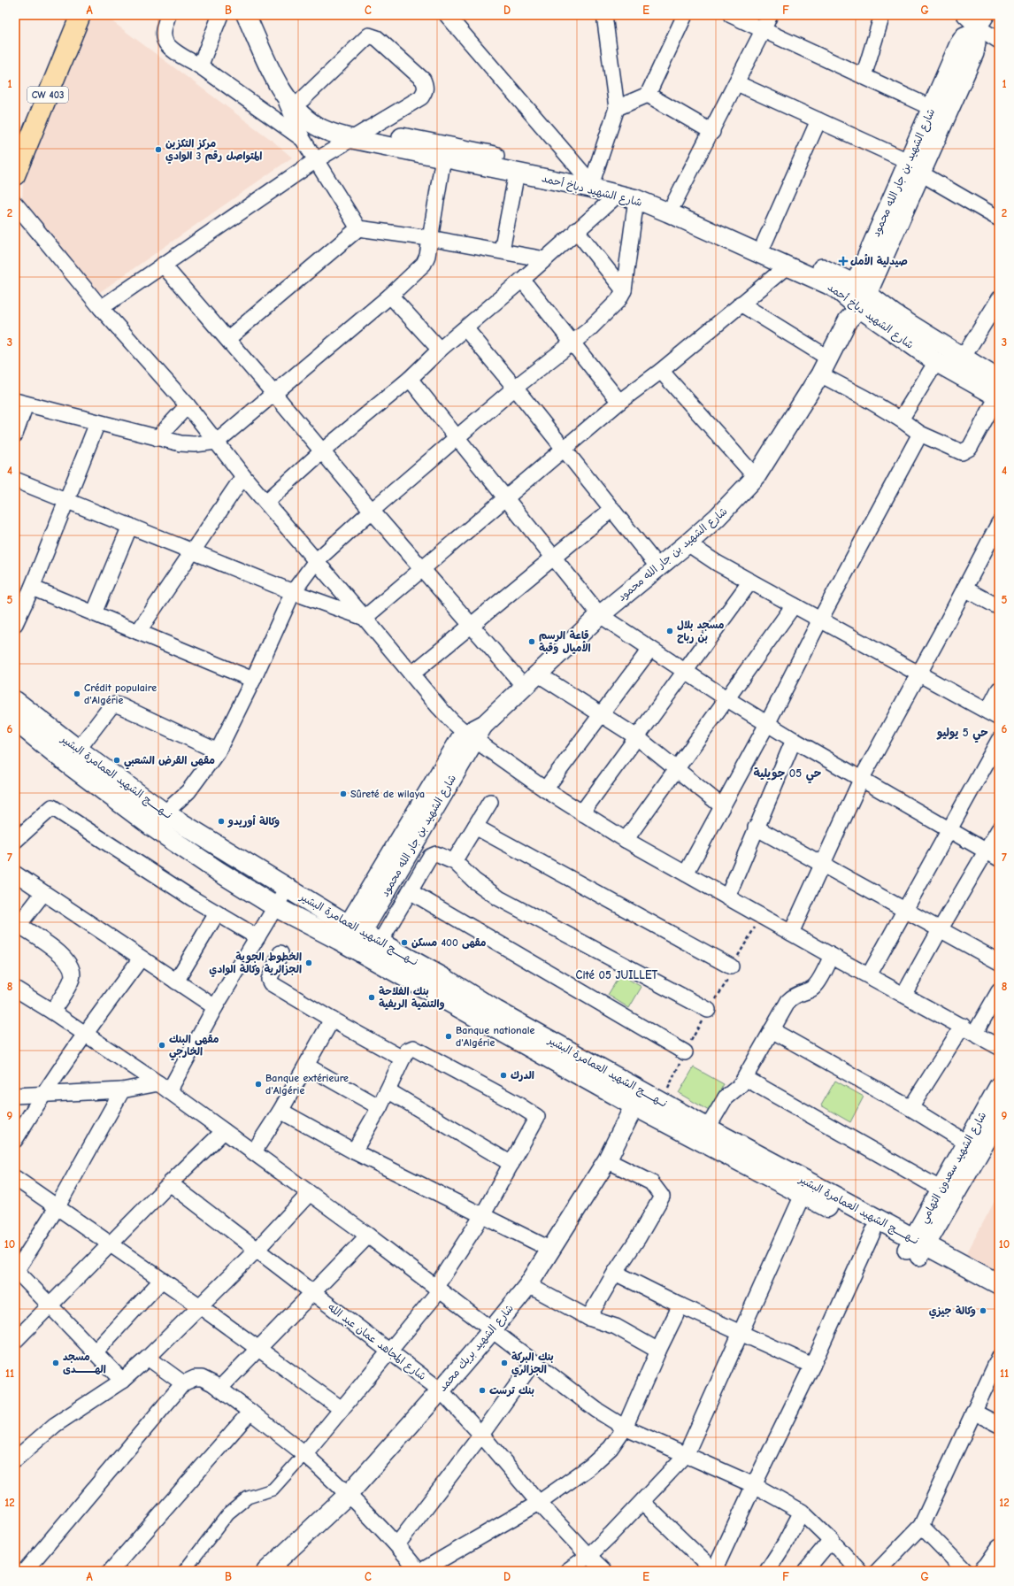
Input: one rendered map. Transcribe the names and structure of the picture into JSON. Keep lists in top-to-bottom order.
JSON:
{
  "streets": {
    "main road": ["CW 403", "نــهـــــج الشهيد العمامرة البشير"],
    "street": [
      "شارع الشهيد بن جار الله محمود",
      "شارع الشهيد دباخ أحمد",
      "شارع الشهيد سعدون التهامي",
      "شارع المجاهد عمان عبد الله",
      "شارع الشهيد بريك محمد"
    ]
  },
  "crossings": [
    ["شارع الشهيد بن جار الله محمود", "شارع الشهيد دباخ أحمد"],
    ["شارع الشهيد بن جار الله محمود", "نــهـــــج الشهيد العمامرة البشير"],
    ["نــهـــــج الشهيد العمامرة البشير", "شارع الشهيد سعدون التهامي"],
    ["نــهـــــج الشهيد العمامرة البشير", "شارع الشهيد بريك محمد"],
    ["شارع المجاهد عمان عبد الله", "شارع الشهيد بريك محمد"]
  ],
  "districts": ["حي 5 يوليو", "حي 05 جويلية", "Cité 05 JUILLET"],
  "places": {
    "other": [
      "مركز التكزين المتواصل رقم 3 الوادي",
      "مسجد بلال بن رباح",
      "قاعة الرسم الأميال وقبة",
      "Crédit populaire d'Algérie",
      "مقهى القرض الشعبي",
      "Sûreté de wilaya",
      "وكالة أوريدو",
      "مقهى 400 مسكن",
      "الخطوط الجوية الجزائرية وكالة الوادي",
      "بنك الفلاحة والتنمية الريفية",
      "Banque nationale d'Algérie",
      "مقهى البنك الخارجي",
      "الدرك",
      "Banque extérieure d'Algérie",
      "وكالة جيزي",
      "مسجد الهـــــــدى",
      "بنك البركة الجزائري",
      "بنك ترست"
    ],
    "health": ["صيدلية الأمل"]
  },
  "grid": {
    "columns": [
      "A",
      "B",
      "C",
      "D",
      "E",
      "F",
      "G"
    ],
    "rows": [
      "1",
      "2",
      "3",
      "4",
      "5",
      "6",
      "7",
      "8",
      "9",
      "10",
      "11",
      "12"
    ]
  }
}
